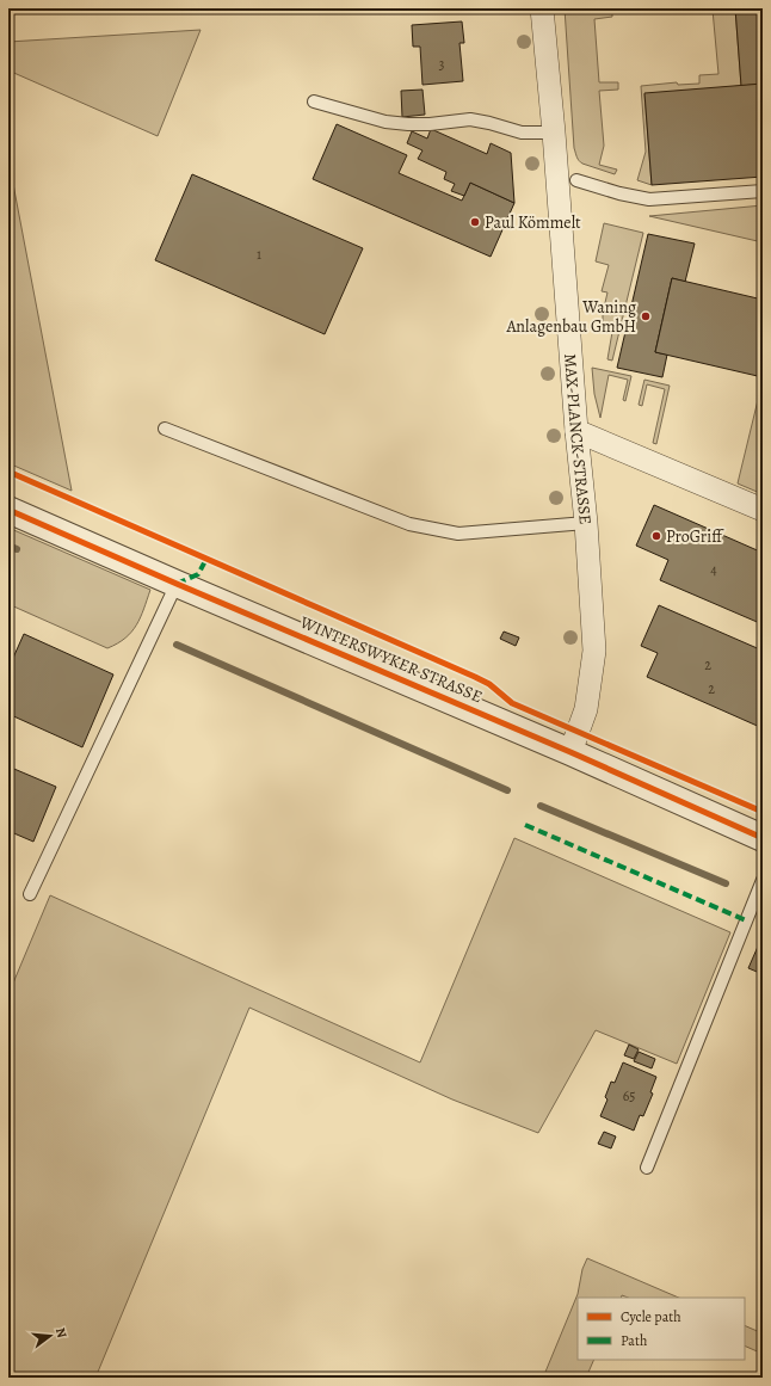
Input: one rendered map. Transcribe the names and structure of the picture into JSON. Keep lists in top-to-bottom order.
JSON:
{
  "streets": {
    "street": ["MAX-PLANCK-STRASSE", "WINTERSWYKER STRASSE"]
  },
  "crossings": [
    ["MAX-PLANCK-STRASSE", "WINTERSWYKER STRASSE"]
  ],
  "places": ["Paul Kömmelt", "Waning Anlagenbau GmbH", "ProGriff"],
  "house_numbers": [
    "3",
    "1",
    "4",
    "2",
    "2",
    "65"
  ],
  "legend": ["Cycle path", "Path"],
  "north": "right"
}
